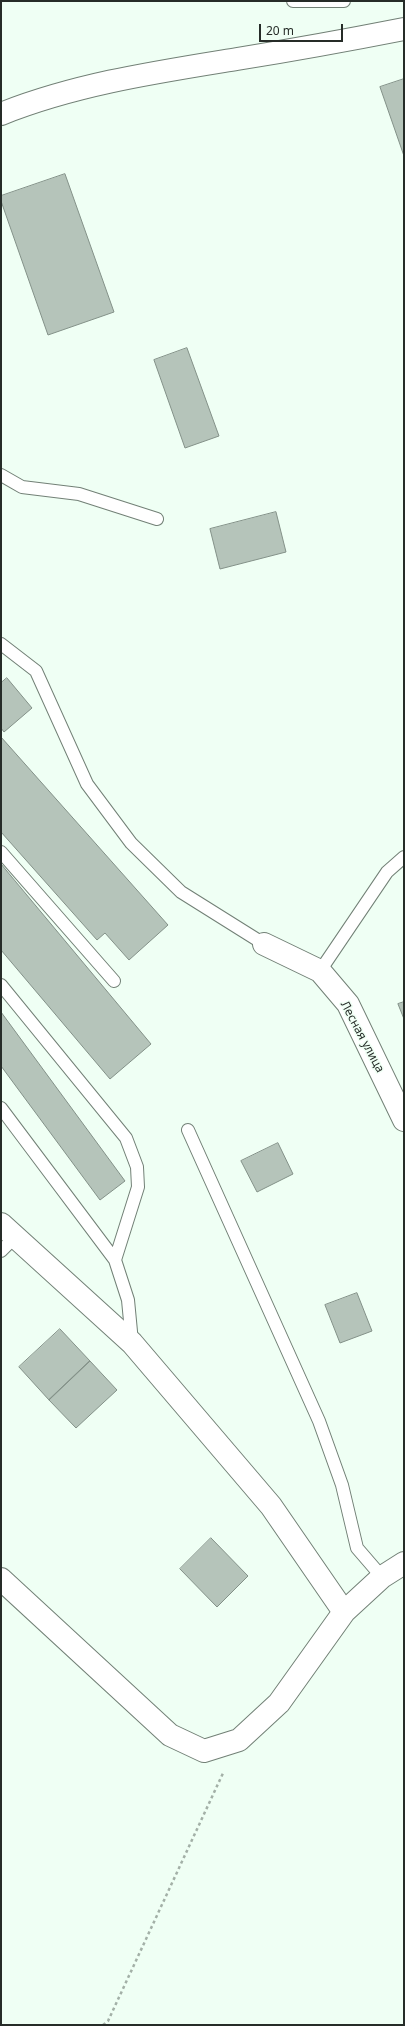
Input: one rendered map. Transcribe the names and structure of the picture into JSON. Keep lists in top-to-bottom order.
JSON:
{
  "streets": {
    "street": ["Лесная улица"]
  },
  "scale_bar": "20 m"
}
